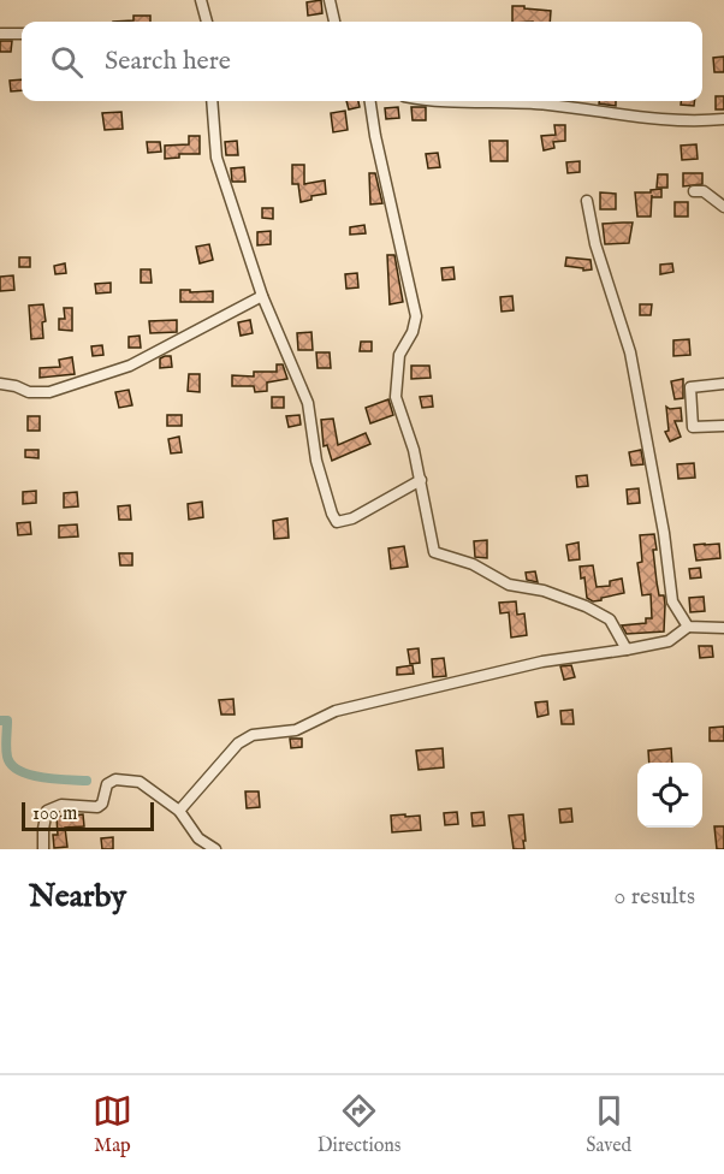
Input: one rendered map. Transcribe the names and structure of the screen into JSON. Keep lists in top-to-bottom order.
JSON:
{
  "scale_bar": "100 m",
  "page": {
    "search": "Search here",
    "scale": "100 m",
    "heading": ["Nearby", "0 results"],
    "nav": ["Map", "Directions", "Saved"]
  }
}
